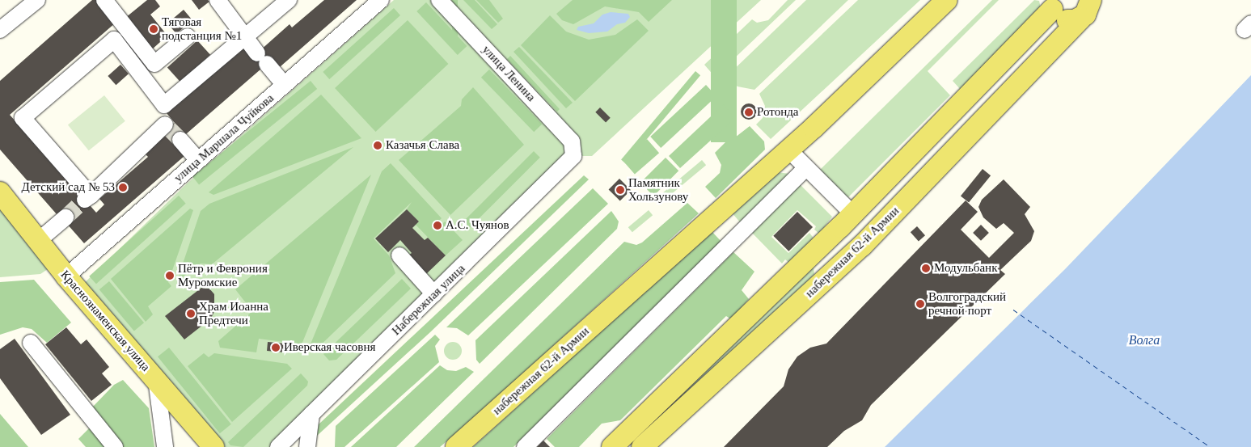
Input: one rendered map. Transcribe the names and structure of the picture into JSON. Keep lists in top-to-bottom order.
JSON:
{
  "streets": {
    "main road": ["набережная 62-й Армии", "Краснознаменская улица"],
    "street": ["улица Ленина", "улица Маршала Чуйкова", "Набережная улица"]
  },
  "crossings": [
    ["улица Ленина", "Набережная улица"],
    ["улица Маршала Чуйкова", "Краснознаменская улица"]
  ],
  "water": ["Волга"],
  "places": [
    "Тяговая подстанция №1",
    "Ротонда",
    "Казачья Слава",
    "Детский сад № 53",
    "Памятник Хользунову",
    "А.С. Чуянов",
    "Модульбанк",
    "Пётр и Феврония Муромские",
    "Волгоградский речной порт",
    "Храм Иоанна Предтечи",
    "Иверская часовня"
  ]
}
